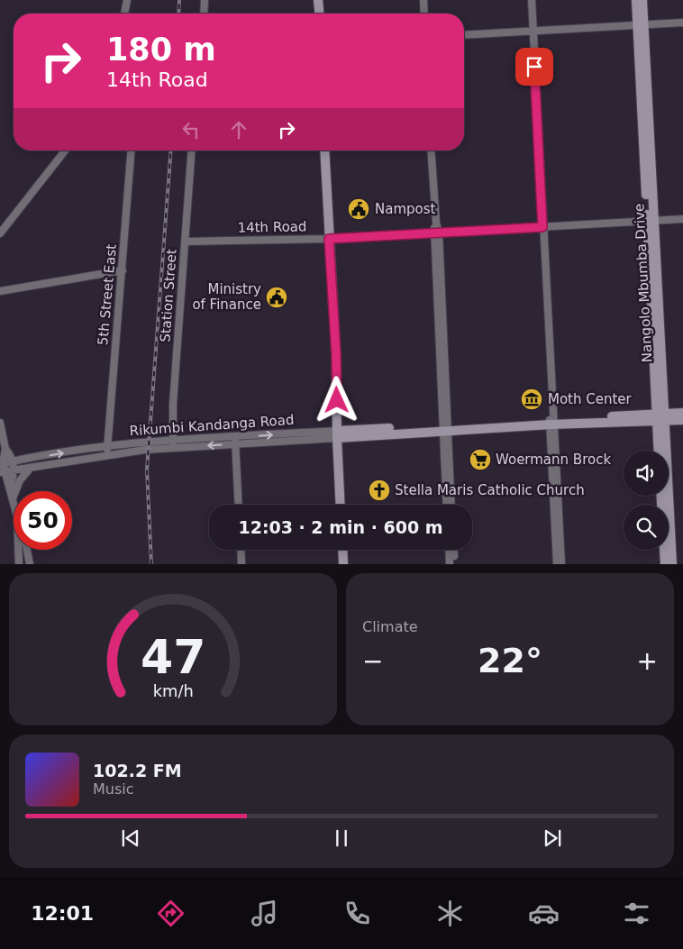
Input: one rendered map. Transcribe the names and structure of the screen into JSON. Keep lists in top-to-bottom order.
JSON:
{
  "streets": {
    "main road": ["Nangolo Mbumba Drive", "Rikumbi Kandanga Road"],
    "street": ["14th Road", "5th Street East", "Station Street"]
  },
  "crossings": [
    ["14th Road", "Nangolo Mbumba Drive"],
    ["14th Road", "Station Street"],
    ["Nangolo Mbumba Drive", "Rikumbi Kandanga Road"],
    ["5th Street East", "Rikumbi Kandanga Road"],
    ["Station Street", "Rikumbi Kandanga Road"]
  ],
  "places": {
    "public building": ["Nampost", "Ministry of Finance"],
    "museum": ["Moth Center"],
    "supermarket": ["Woermann Brock"],
    "church": ["Stella Maris Catholic Church"]
  },
  "page": {
    "turn": ["180 m", "14th Road"],
    "limit": "50",
    "trip": "12:03 · 2 min · 600 m",
    "tile": "Climate",
    "heat": ["−", "22°", "+"],
    "song": ["102.2 FM", "Music"],
    "tabs": "12:01",
    "gauge": ["47", "km/h"]
  }
}
